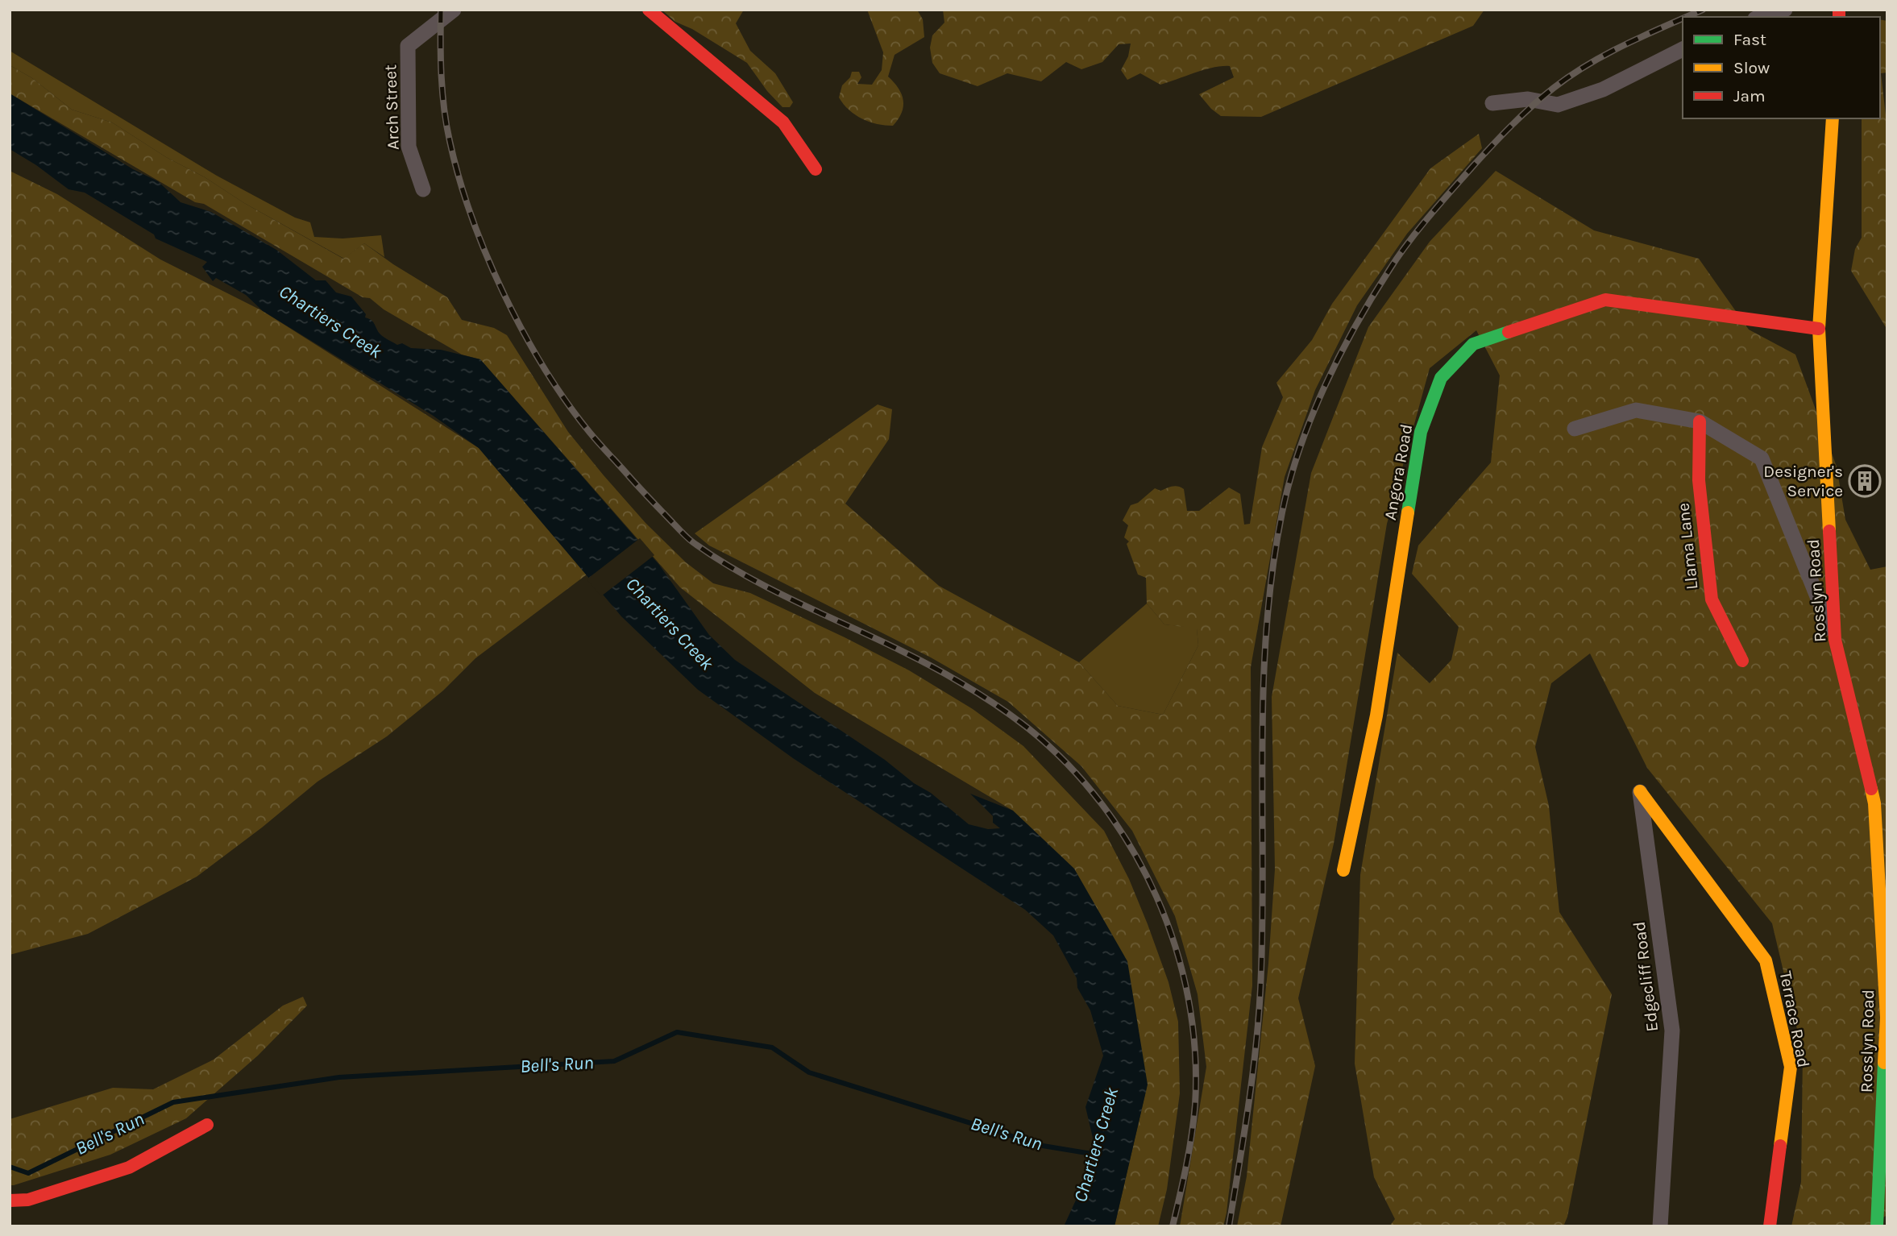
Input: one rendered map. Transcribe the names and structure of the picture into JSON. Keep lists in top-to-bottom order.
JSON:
{
  "streets": {
    "street": [
      "Arch Street",
      "Angora Road",
      "Llama Lane",
      "Rosslyn Road",
      "Edgecliff Road",
      "Terrace Road"
    ]
  },
  "crossings": [
    ["Angora Road", "Rosslyn Road"],
    ["Edgecliff Road", "Terrace Road"]
  ],
  "water": ["Chartiers Creek", "Bell's Run"],
  "places": {
    "building": ["Designer's Service"]
  },
  "legend": ["Fast", "Slow", "Jam"]
}
